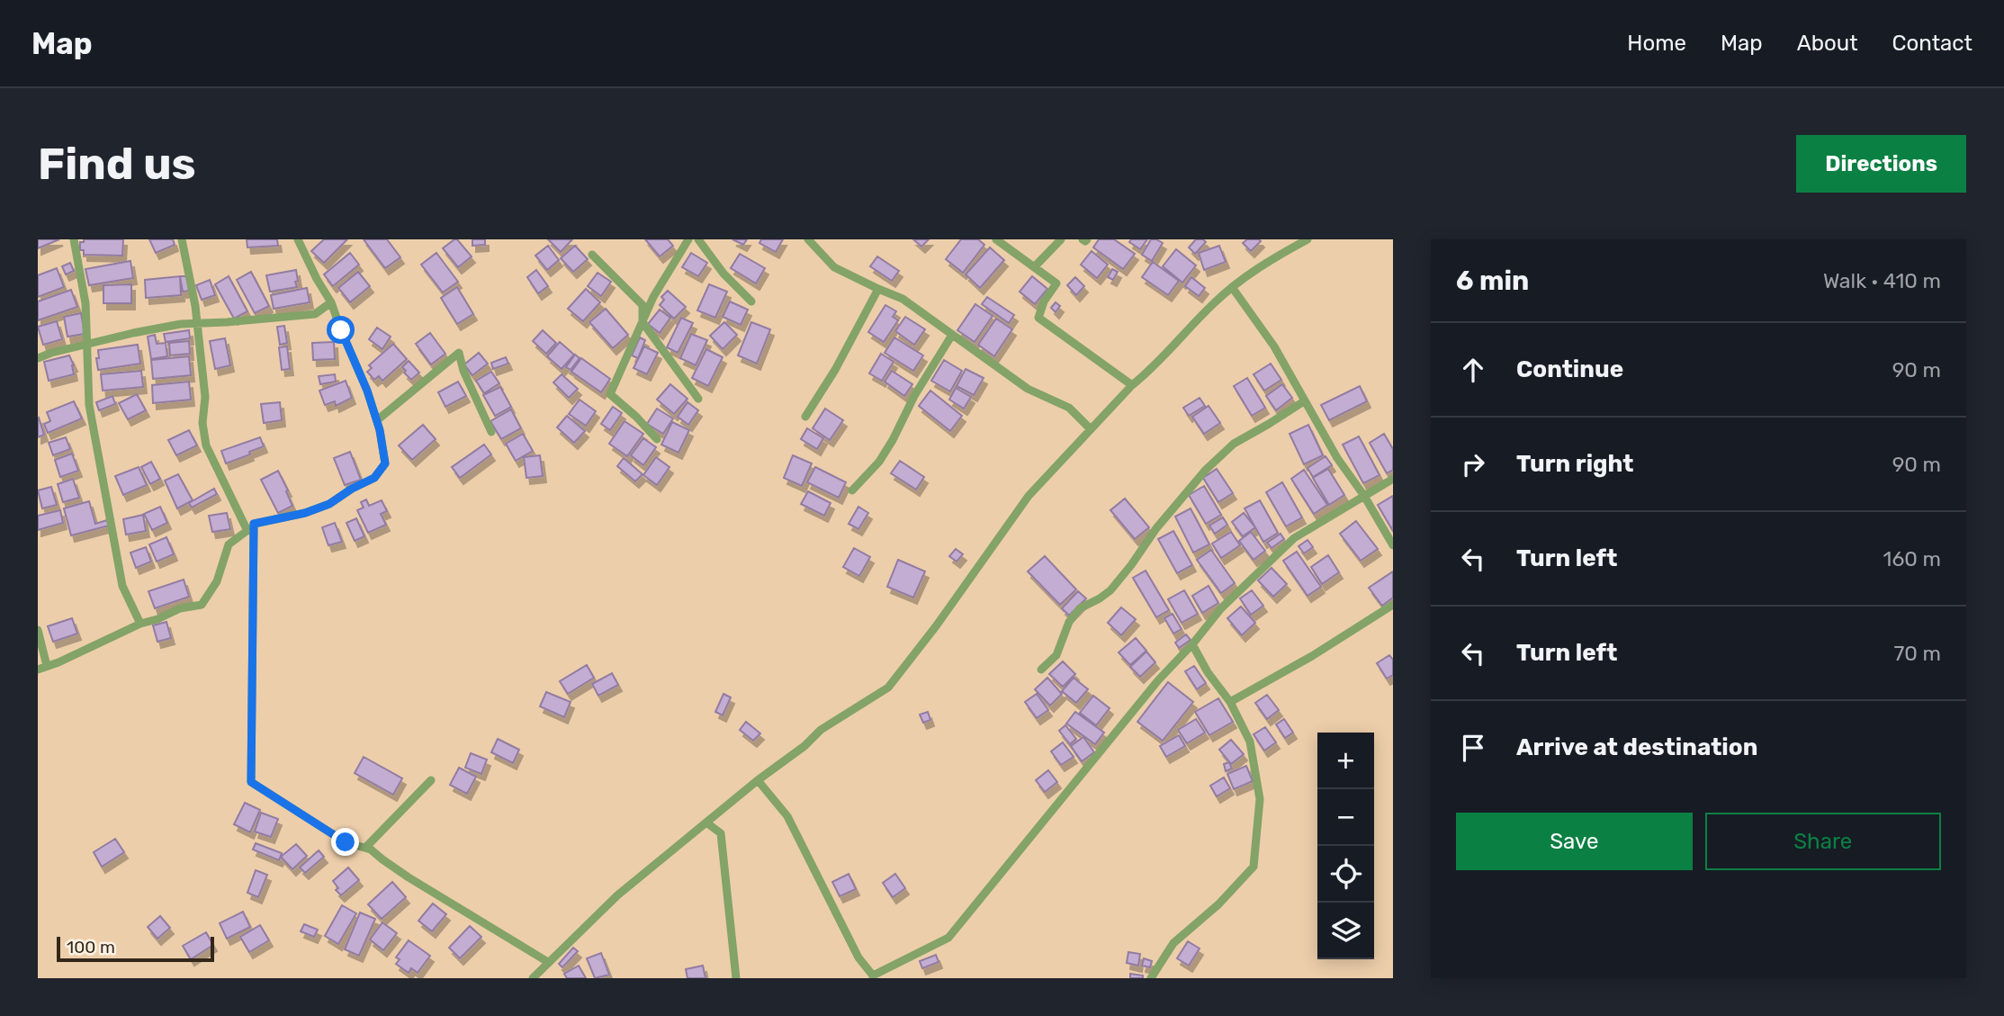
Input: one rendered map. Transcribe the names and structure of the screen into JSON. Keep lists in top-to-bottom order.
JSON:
{
  "scale_bar": "100 m",
  "page": {
    "header": "Map",
    "nav": [
      "Home",
      "Map",
      "About",
      "Contact"
    ],
    "buttons": [
      "Directions",
      ["Save", "Share"]
    ],
    "title": "Find us",
    "heading": ["6 min", "Walk · 410 m"],
    "list": [
      ["Continue", "90 m"],
      ["Turn right", "90 m"],
      ["Turn left", "160 m"],
      ["Turn left", "70 m"],
      "Arrive at destination"
    ],
    "map_buttons": ["+", "−"],
    "scale": "100 m"
  }
}
